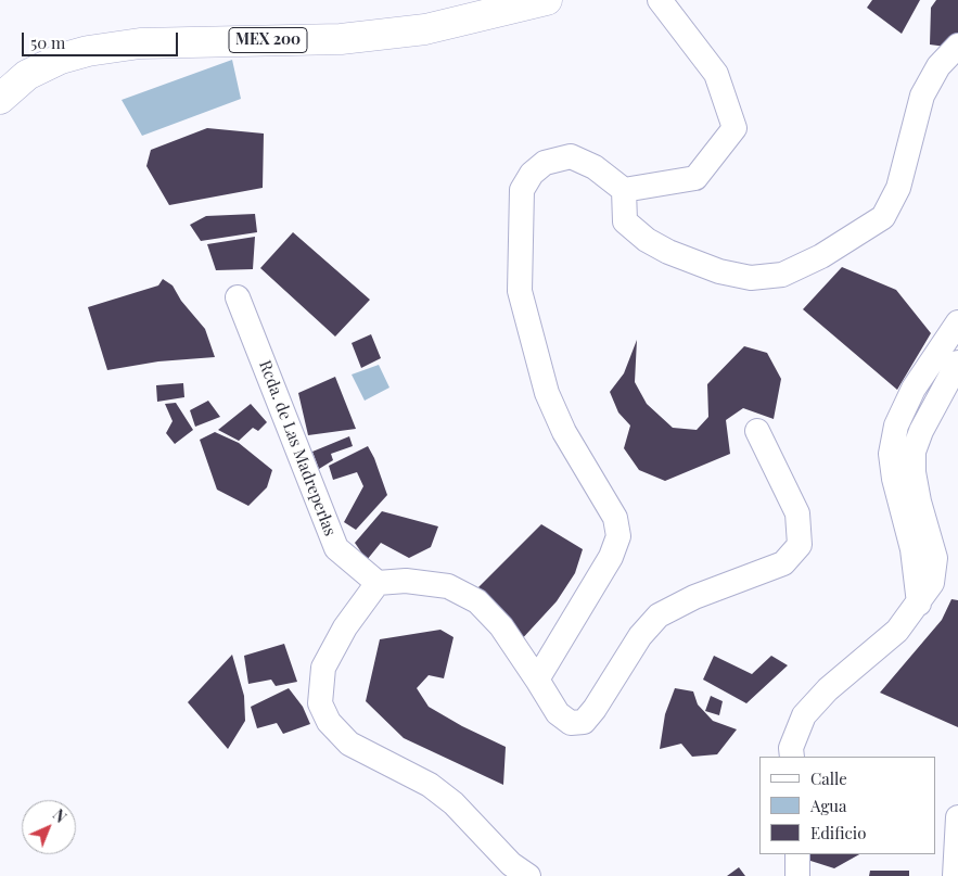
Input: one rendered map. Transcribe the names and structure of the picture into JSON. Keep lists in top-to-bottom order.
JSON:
{
  "streets": {
    "highway": ["MEX 200"],
    "street": ["Rcda. de Las Madreperlas"]
  },
  "legend": ["Calle", "Agua", "Edificio"],
  "scale_bar": "50 m",
  "north": "top right"
}
